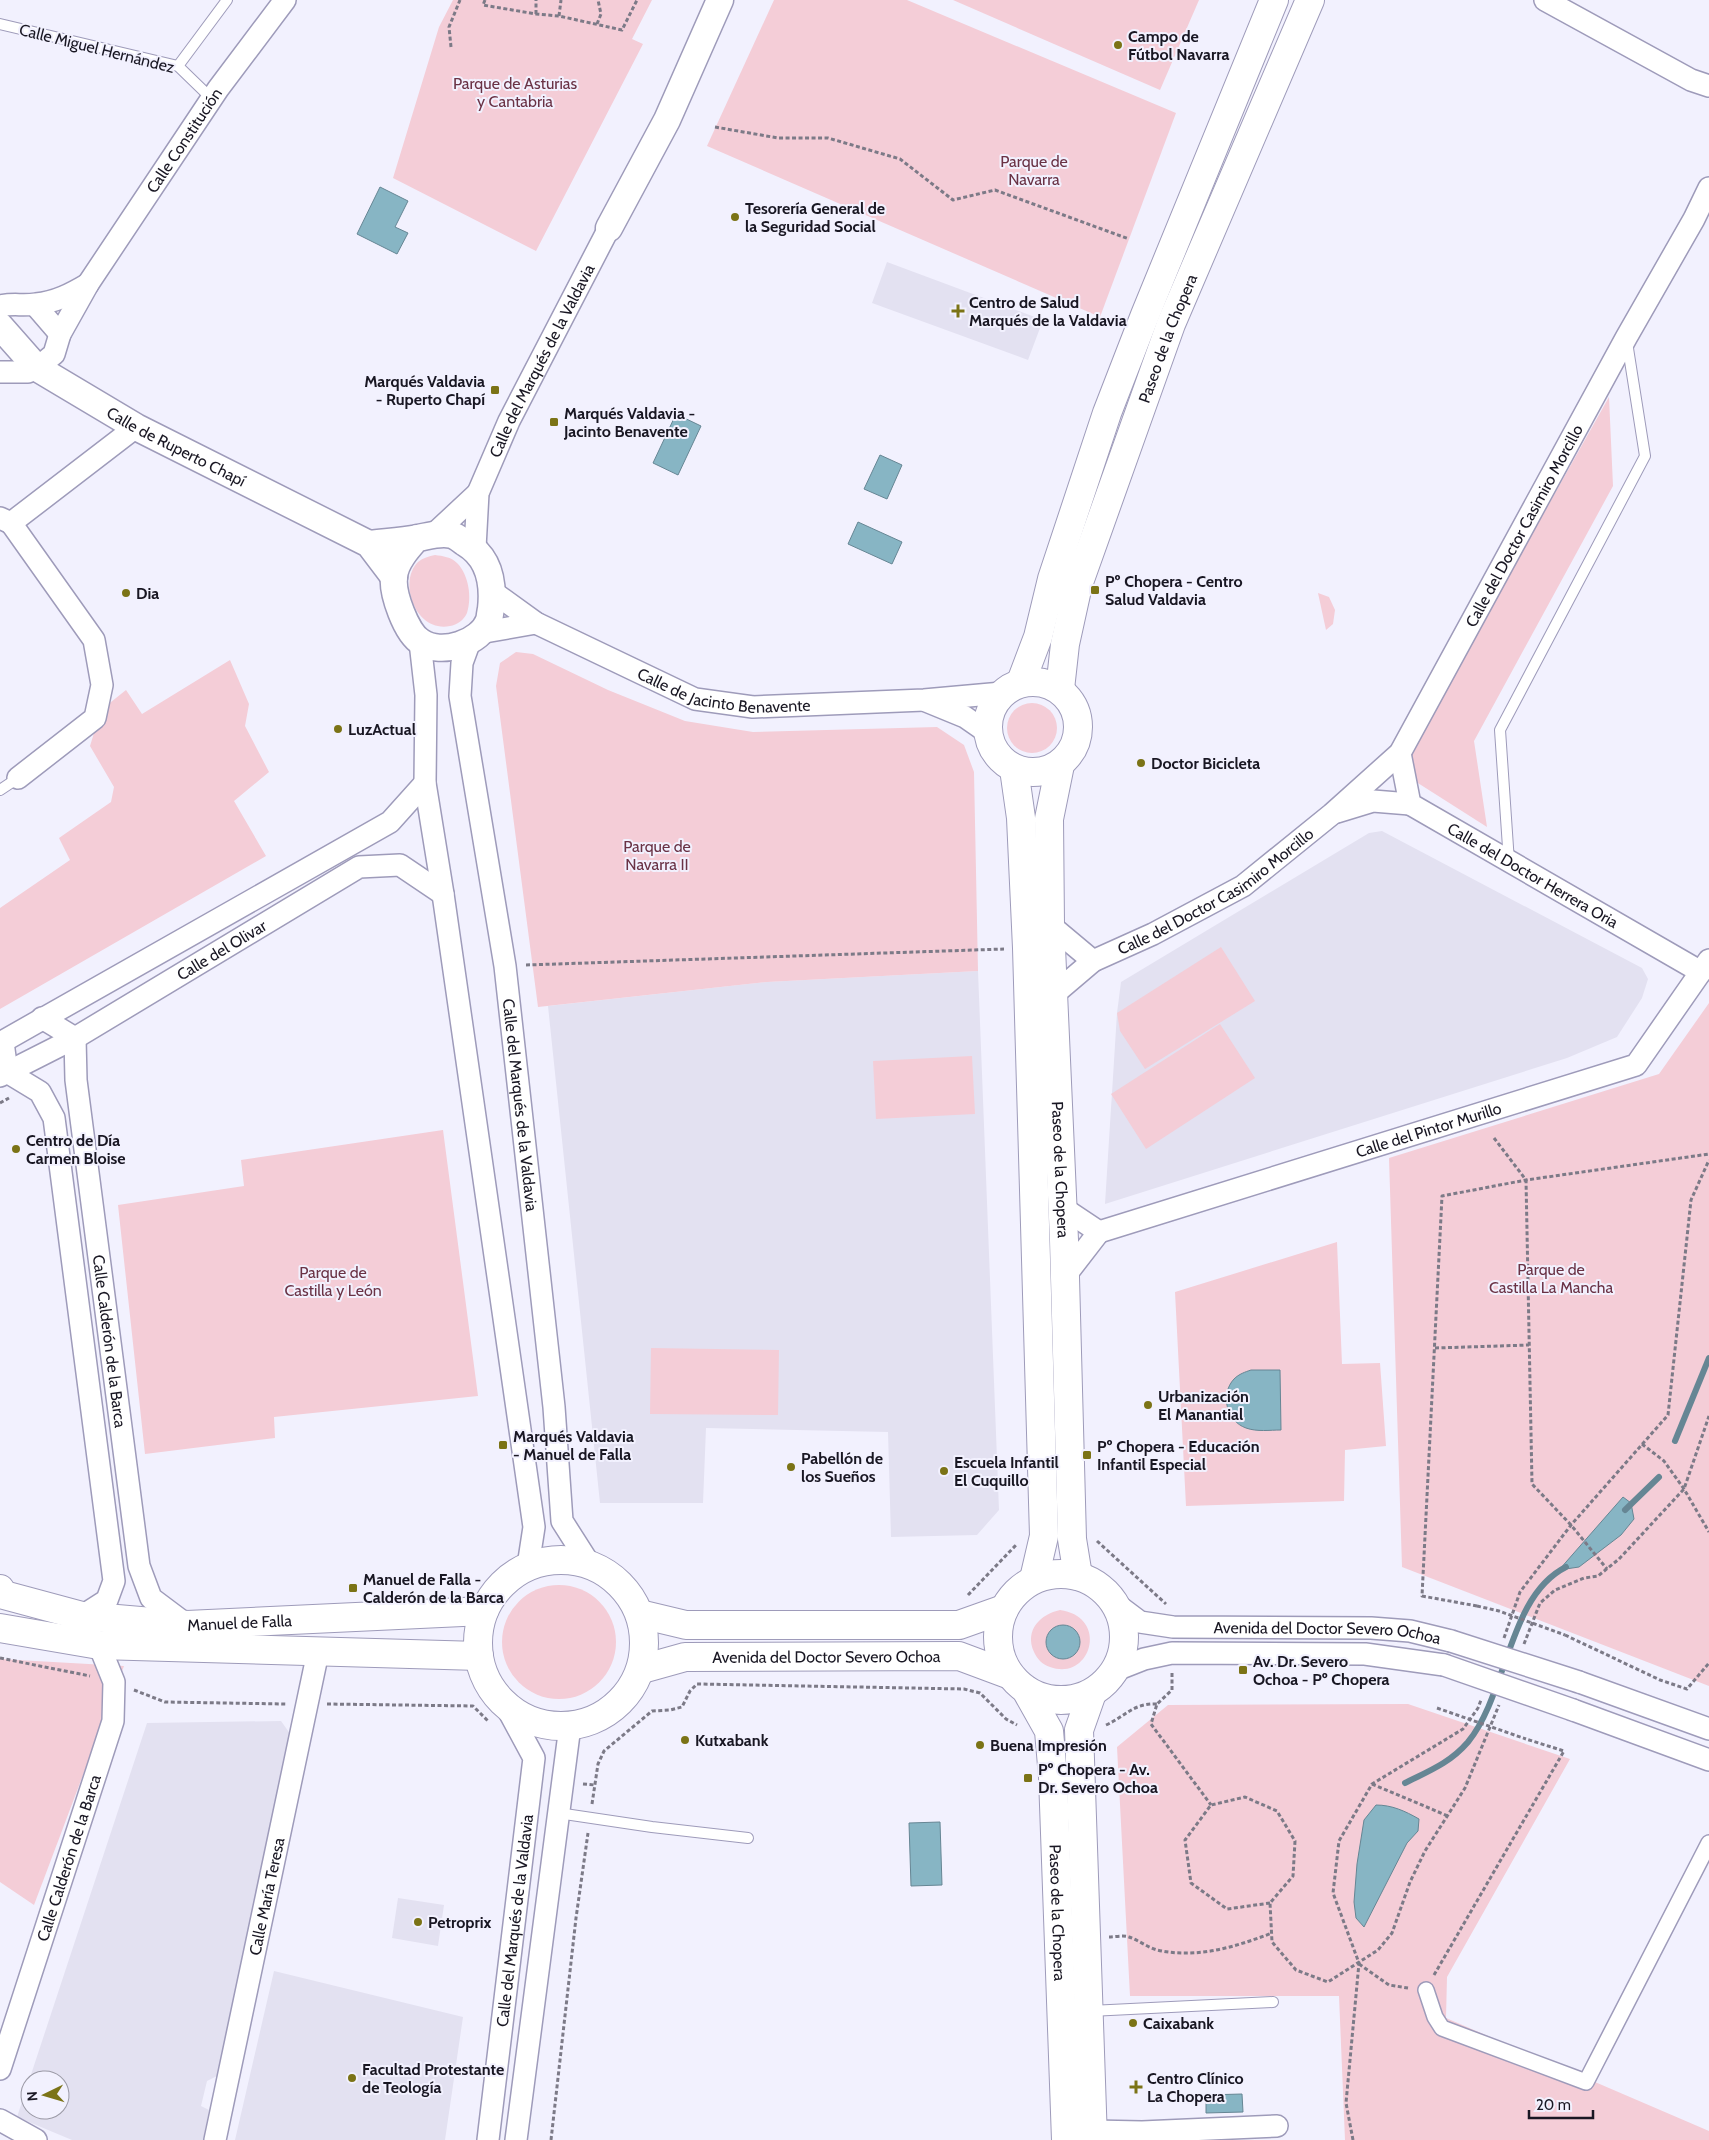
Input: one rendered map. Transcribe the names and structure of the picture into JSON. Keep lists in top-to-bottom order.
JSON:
{
  "streets": {
    "main road": ["Paseo de la Chopera", "Manuel de Falla", "Avenida del Doctor Severo Ochoa"],
    "street": [
      "Calle Constitución",
      "Calle del Marqués de la Valdavia",
      "Calle de Ruperto Chapí",
      "Calle del Doctor Casimiro Morcillo",
      "Calle de Jacinto Benavente",
      "Calle del Doctor Herrera Oria",
      "Calle del Olivar",
      "Calle del Pintor Murillo",
      "Calle Calderón de la Barca",
      "Calle María Teresa"
    ],
    "lane": ["Calle Miguel Hernández"]
  },
  "crossings": [
    ["Calle Miguel Hernández", "Calle Constitución"],
    ["Calle Constitución", "Calle de Ruperto Chapí"],
    ["Paseo de la Chopera", "Calle del Doctor Casimiro Morcillo"],
    ["Paseo de la Chopera", "Calle de Jacinto Benavente"],
    ["Paseo de la Chopera", "Avenida del Doctor Severo Ochoa"],
    ["Calle del Marqués de la Valdavia", "Calle de Ruperto Chapí"],
    ["Calle del Marqués de la Valdavia", "Calle de Jacinto Benavente"],
    ["Calle del Marqués de la Valdavia", "Manuel de Falla"],
    ["Calle del Marqués de la Valdavia", "Avenida del Doctor Severo Ochoa"],
    ["Calle de Ruperto Chapí", "Calle de Jacinto Benavente"],
    ["Calle del Doctor Casimiro Morcillo", "Calle del Doctor Herrera Oria"],
    ["Calle del Doctor Herrera Oria", "Calle del Pintor Murillo"],
    ["Calle del Olivar", "Calle Calderón de la Barca"],
    ["Calle Calderón de la Barca", "Manuel de Falla"],
    ["Manuel de Falla", "Avenida del Doctor Severo Ochoa"],
    ["Manuel de Falla", "Calle María Teresa"]
  ],
  "parks": [
    "Parque de Asturias y Cantabria",
    "Parque de Navarra",
    "Parque de Navarra II",
    "Parque de Castilla La Mancha",
    "Parque de Castilla y León"
  ],
  "places": {
    "other": [
      "Campo de Fútbol Navarra",
      "Tesorería General de la Seguridad Social",
      "Dia",
      "LuzActual",
      "Doctor Bicicleta",
      "Centro de Día Carmen Bloise",
      "Urbanización El Manantial",
      "Pabellón de los Sueños",
      "Escuela Infantil El Cuquillo",
      "Kutxabank",
      "Buena Impresión",
      "Petroprix",
      "Caixabank",
      "Facultad Protestante de Teología"
    ],
    "health": ["Centro de Salud Marqués de la Valdavia", "Centro Clínico La Chopera"],
    "transit": [
      "Marqués Valdavia - Ruperto Chapí",
      "Marqués Valdavia - Jacinto Benavente",
      "Pº Chopera - Centro Salud Valdavia",
      "Marqués Valdavia - Manuel de Falla",
      "Pº Chopera - Educación Infantil Especial",
      "Manuel de Falla - Calderón de la Barca",
      "Av. Dr. Severo Ochoa - Pº Chopera",
      "Pº Chopera - Av. Dr. Severo Ochoa"
    ]
  },
  "scale_bar": "20 m",
  "north": "left"
}
